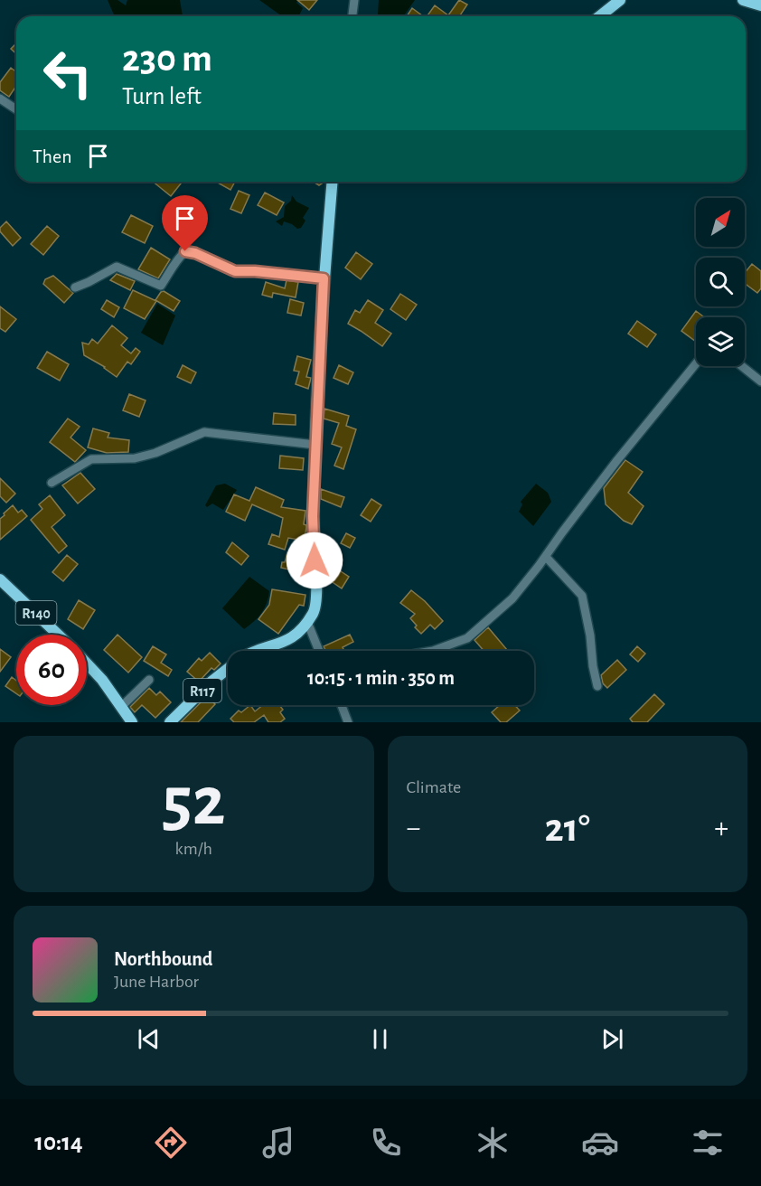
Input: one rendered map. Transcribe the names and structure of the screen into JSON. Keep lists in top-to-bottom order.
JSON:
{
  "streets": {
    "main road": ["R140", "R117"]
  },
  "north": "top right",
  "page": {
    "turn": ["230 m", "Turn left"],
    "then": "Then",
    "limit": "60",
    "trip": "10:15 · 1 min · 350 m",
    "tile": [
      ["52", "km/h"],
      "Climate"
    ],
    "heat": ["−", "21°", "+"],
    "song": ["Northbound", "June Harbor"],
    "tabs": "10:14"
  }
}
